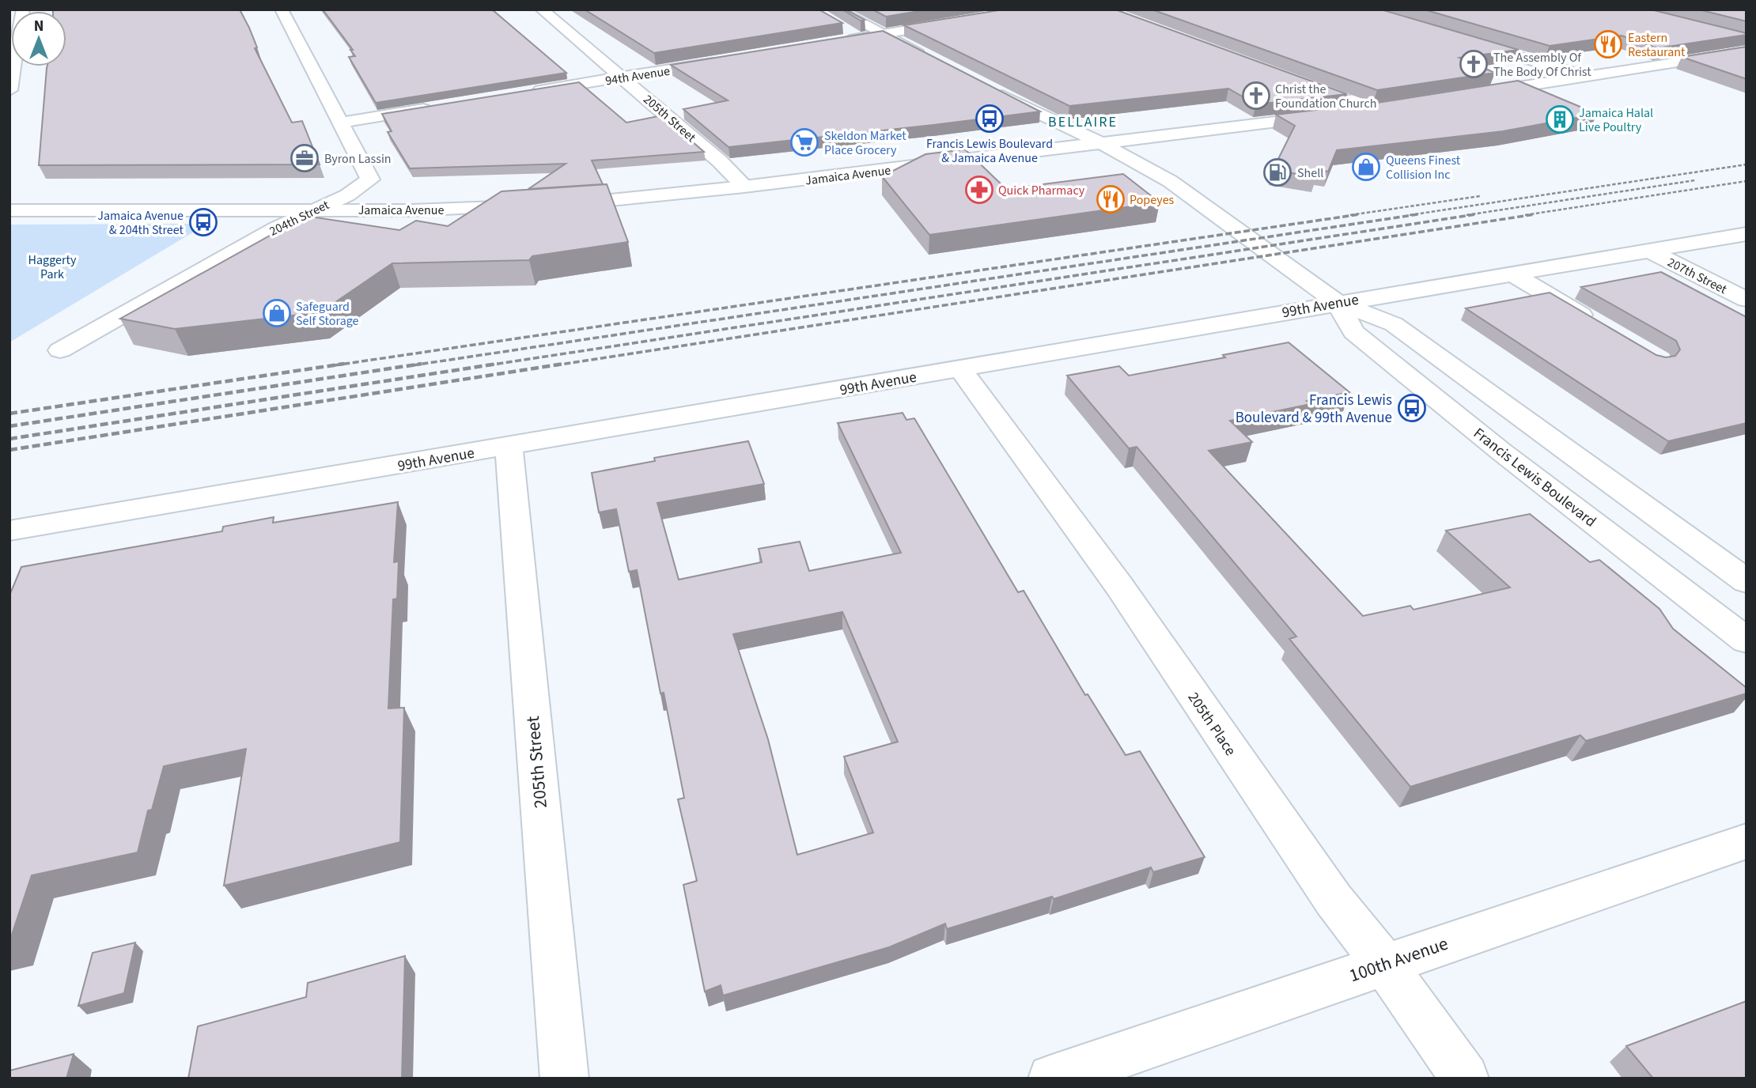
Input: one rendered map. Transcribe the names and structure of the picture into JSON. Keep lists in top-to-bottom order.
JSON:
{
  "streets": {
    "street": [
      "94th Avenue",
      "205th Street",
      "Jamaica Avenue",
      "204th Street",
      "207th Street",
      "99th Avenue",
      "Francis Lewis Boulevard",
      "205th Place",
      "100th Avenue"
    ]
  },
  "crossings": [
    ["94th Avenue", "205th Street"],
    ["205th Street", "Jamaica Avenue"],
    ["205th Street", "99th Avenue"],
    ["Jamaica Avenue", "204th Street"],
    ["Jamaica Avenue", "Francis Lewis Boulevard"],
    ["207th Street", "99th Avenue"],
    ["99th Avenue", "Francis Lewis Boulevard"],
    ["99th Avenue", "205th Place"],
    ["205th Place", "100th Avenue"]
  ],
  "districts": ["BELLAIRE"],
  "parks": ["Haggerty Park"],
  "places": {
    "restaurant": ["Eastern Restaurant", "Popeyes"],
    "church": ["The Assembly Of The Body Of Christ", "Christ the Foundation Church"],
    "bus stop": ["Francis Lewis Boulevard & Jamaica Avenue", "Jamaica Avenue & 204th Street", "Francis Lewis Boulevard & 99th Avenue"],
    "building": ["Jamaica Halal Live Poultry"],
    "supermarket": ["Skeldon Market Place Grocery"],
    "office": ["Byron Lassin"],
    "shop": ["Queens Finest Collision Inc", "Safeguard Self Storage"],
    "fuel station": ["Shell"],
    "pharmacy": ["Quick Pharmacy"]
  },
  "north": "top"
}
